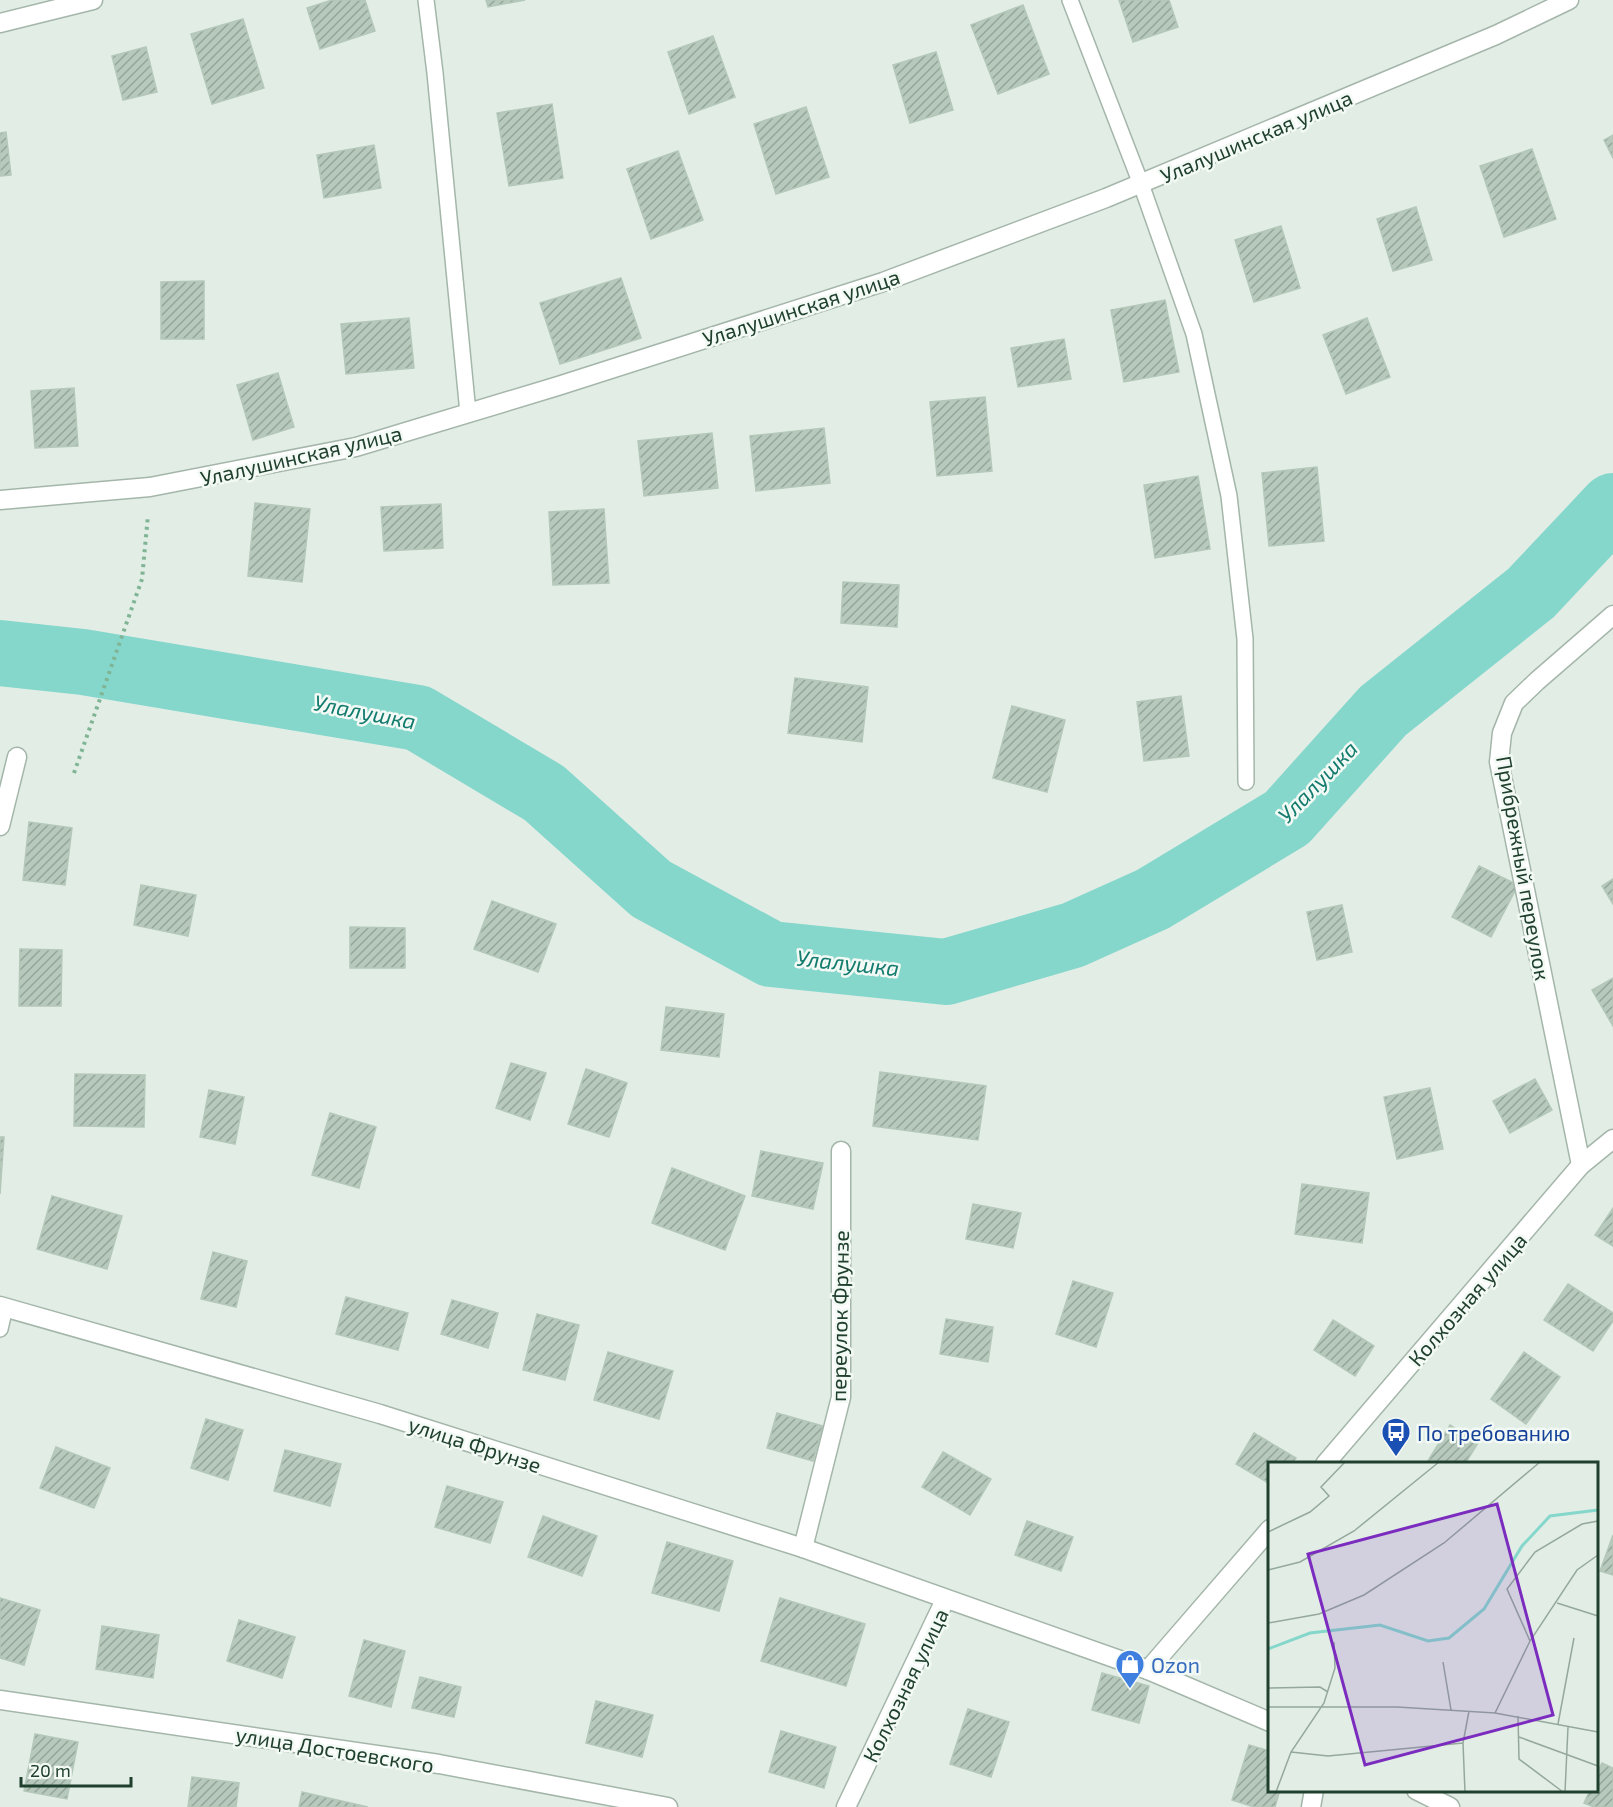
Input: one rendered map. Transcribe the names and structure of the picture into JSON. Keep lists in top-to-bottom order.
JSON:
{
  "streets": {
    "street": [
      "Улалушинская улица",
      "Прибрежный переулок",
      "Колхозная улица",
      "переулок Фрунзе",
      "улица Фрунзе",
      "улица Достоевского"
    ]
  },
  "crossings": [
    ["Прибрежный переулок", "Колхозная улица"],
    ["Колхозная улица", "улица Фрунзе"],
    ["переулок Фрунзе", "улица Фрунзе"]
  ],
  "water": ["Улалушка"],
  "places": {
    "bus stop": ["По требованию"],
    "shop": ["Ozon"]
  },
  "scale_bar": "20 m"
}
